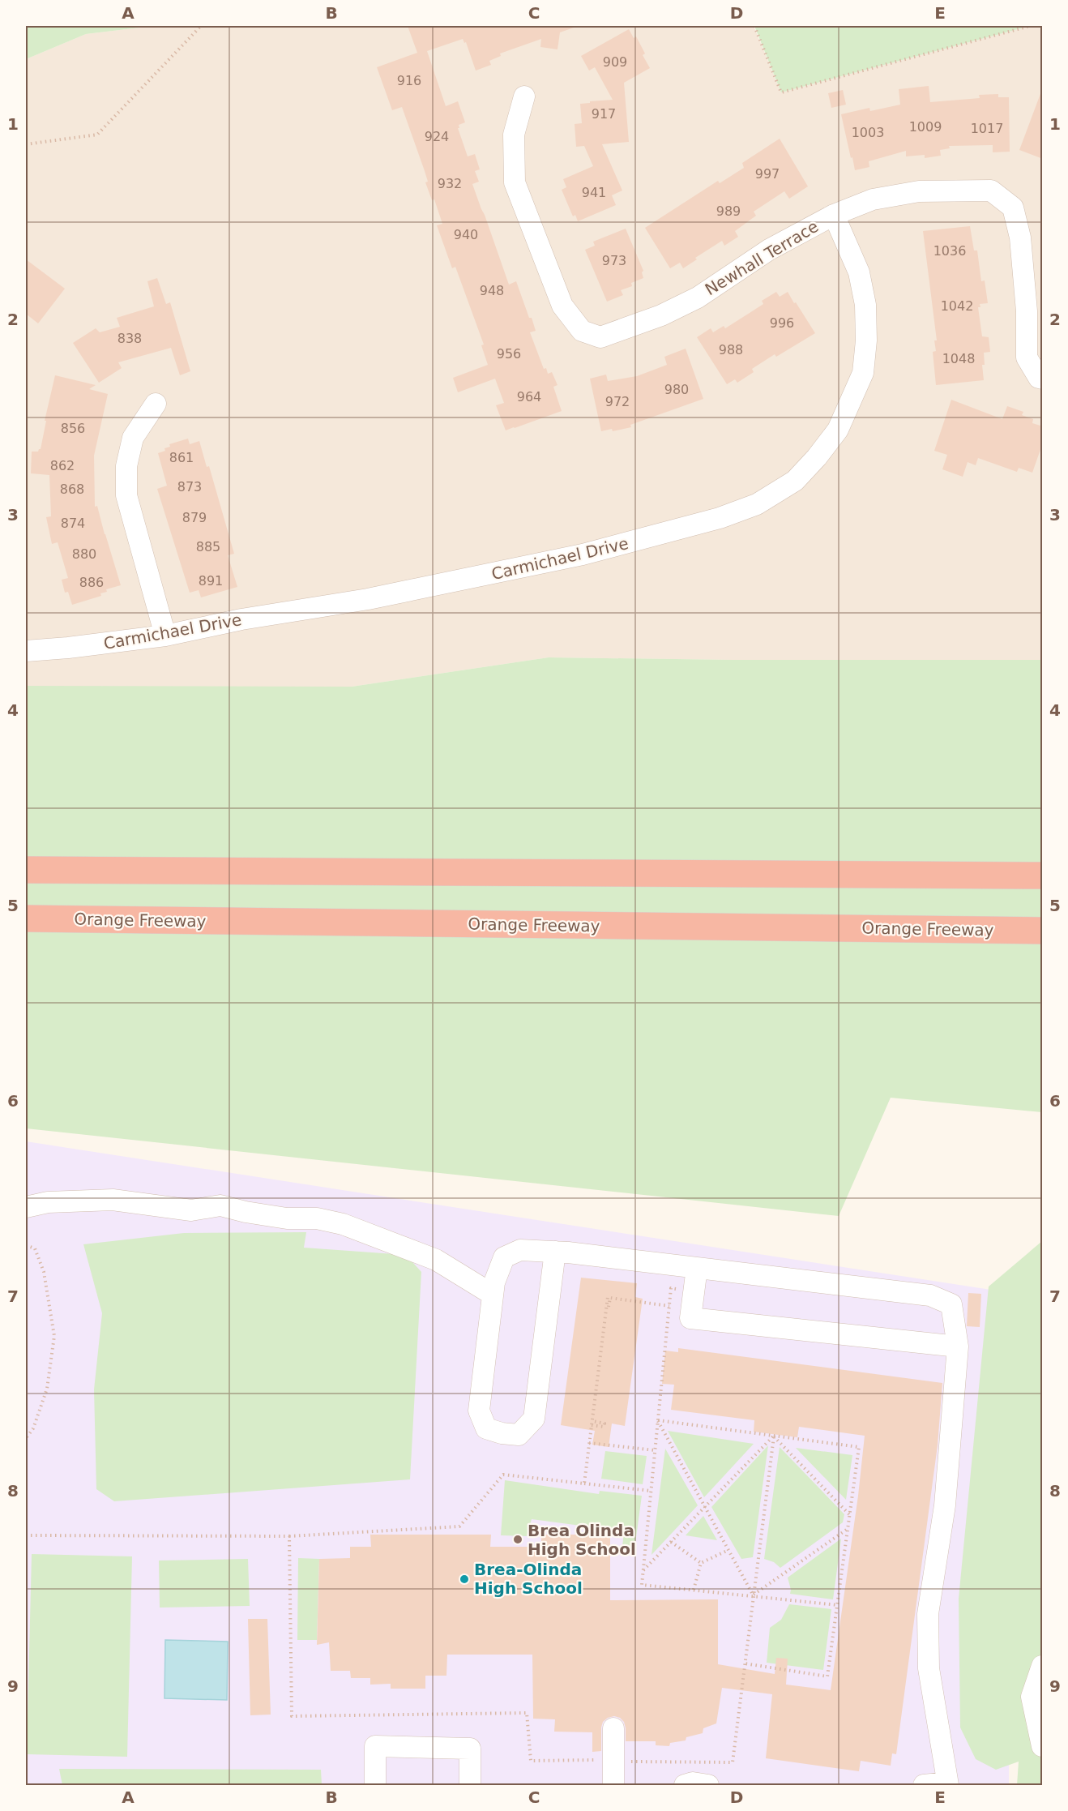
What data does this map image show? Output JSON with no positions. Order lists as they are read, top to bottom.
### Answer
{
  "streets": {
    "highway": ["Orange Freeway"],
    "street": ["Newhall Terrace", "Carmichael Drive"]
  },
  "crossings": [
    ["Newhall Terrace", "Carmichael Drive"]
  ],
  "places": ["Brea Olinda High School", "Brea-Olinda High School"],
  "house_numbers": [
    "909",
    "916",
    "917",
    "1009",
    "1017",
    "1003",
    "924",
    "997",
    "932",
    "941",
    "989",
    "940",
    "1036",
    "973",
    "948",
    "1042",
    "996",
    "838",
    "988",
    "956",
    "1048",
    "980",
    "964",
    "972",
    "856",
    "861",
    "862",
    "873",
    "868",
    "879",
    "874",
    "885",
    "880",
    "891",
    "886"
  ],
  "grid": {
    "columns": [
      "A",
      "B",
      "C",
      "D",
      "E"
    ],
    "rows": [
      "1",
      "2",
      "3",
      "4",
      "5",
      "6",
      "7",
      "8",
      "9"
    ]
  }
}
